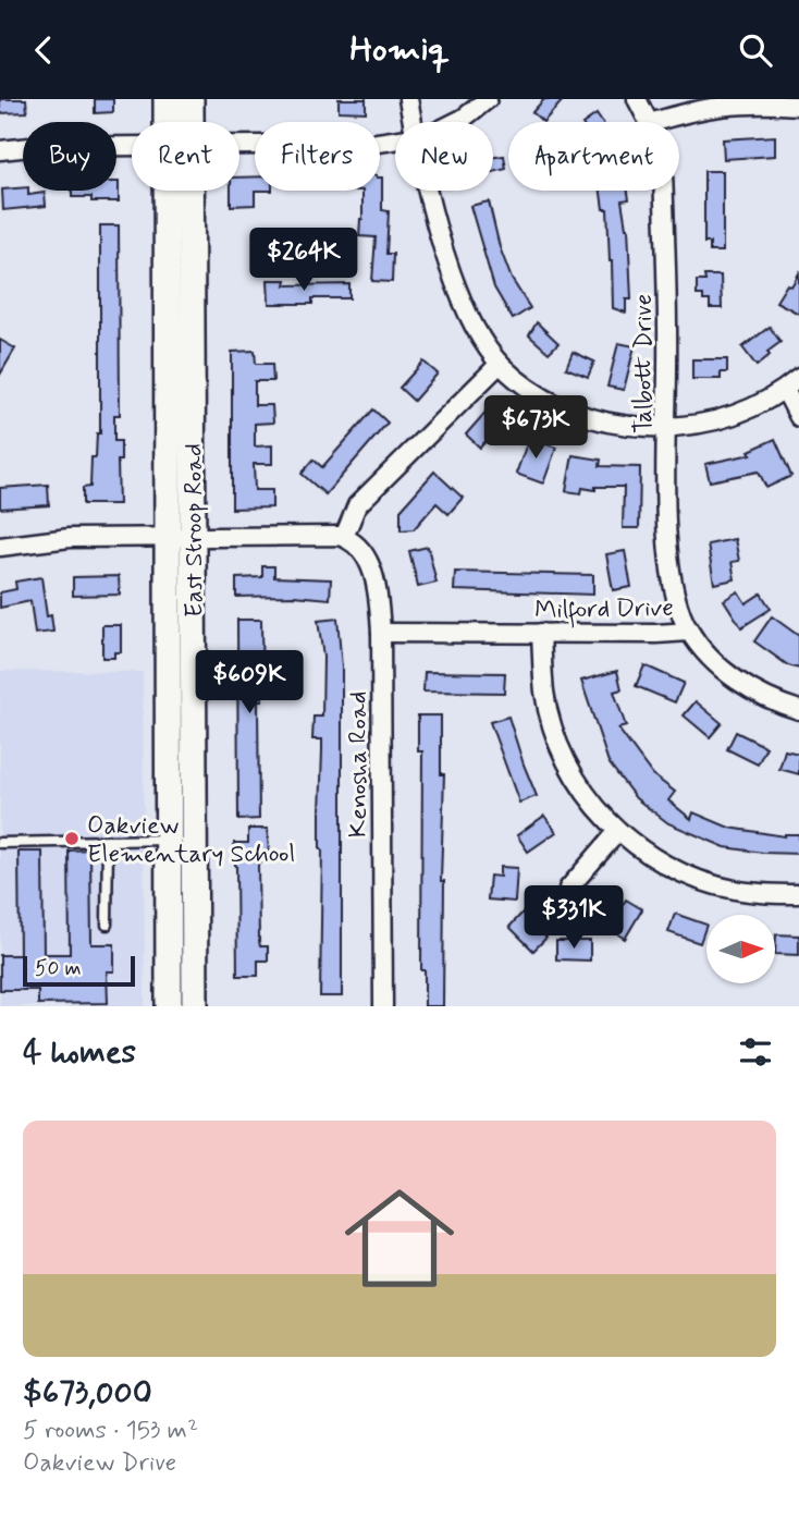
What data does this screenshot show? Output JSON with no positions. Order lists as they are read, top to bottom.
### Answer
{
  "streets": {
    "main road": ["East Stroop Road"],
    "street": ["Talbott Drive", "Milford Drive", "Kenosha Road"]
  },
  "crossings": [
    ["Talbott Drive", "Milford Drive"],
    ["Milford Drive", "Kenosha Road"]
  ],
  "places": ["Oakview Elementary School"],
  "scale_bar": "50 m",
  "north": "right",
  "page": {
    "header": "Homiq",
    "chip": [
      "Buy",
      "Rent",
      "Filters",
      "New",
      "Apartment"
    ],
    "price": [
      "$264K",
      "$673K",
      "$609K",
      "$331K"
    ],
    "scale": "50 m",
    "heading": "4 homes",
    "list": [
      {
        "name": "$673,000",
        "note": "5 rooms · 153 m² · Oakview Drive"
      }
    ]
  }
}
